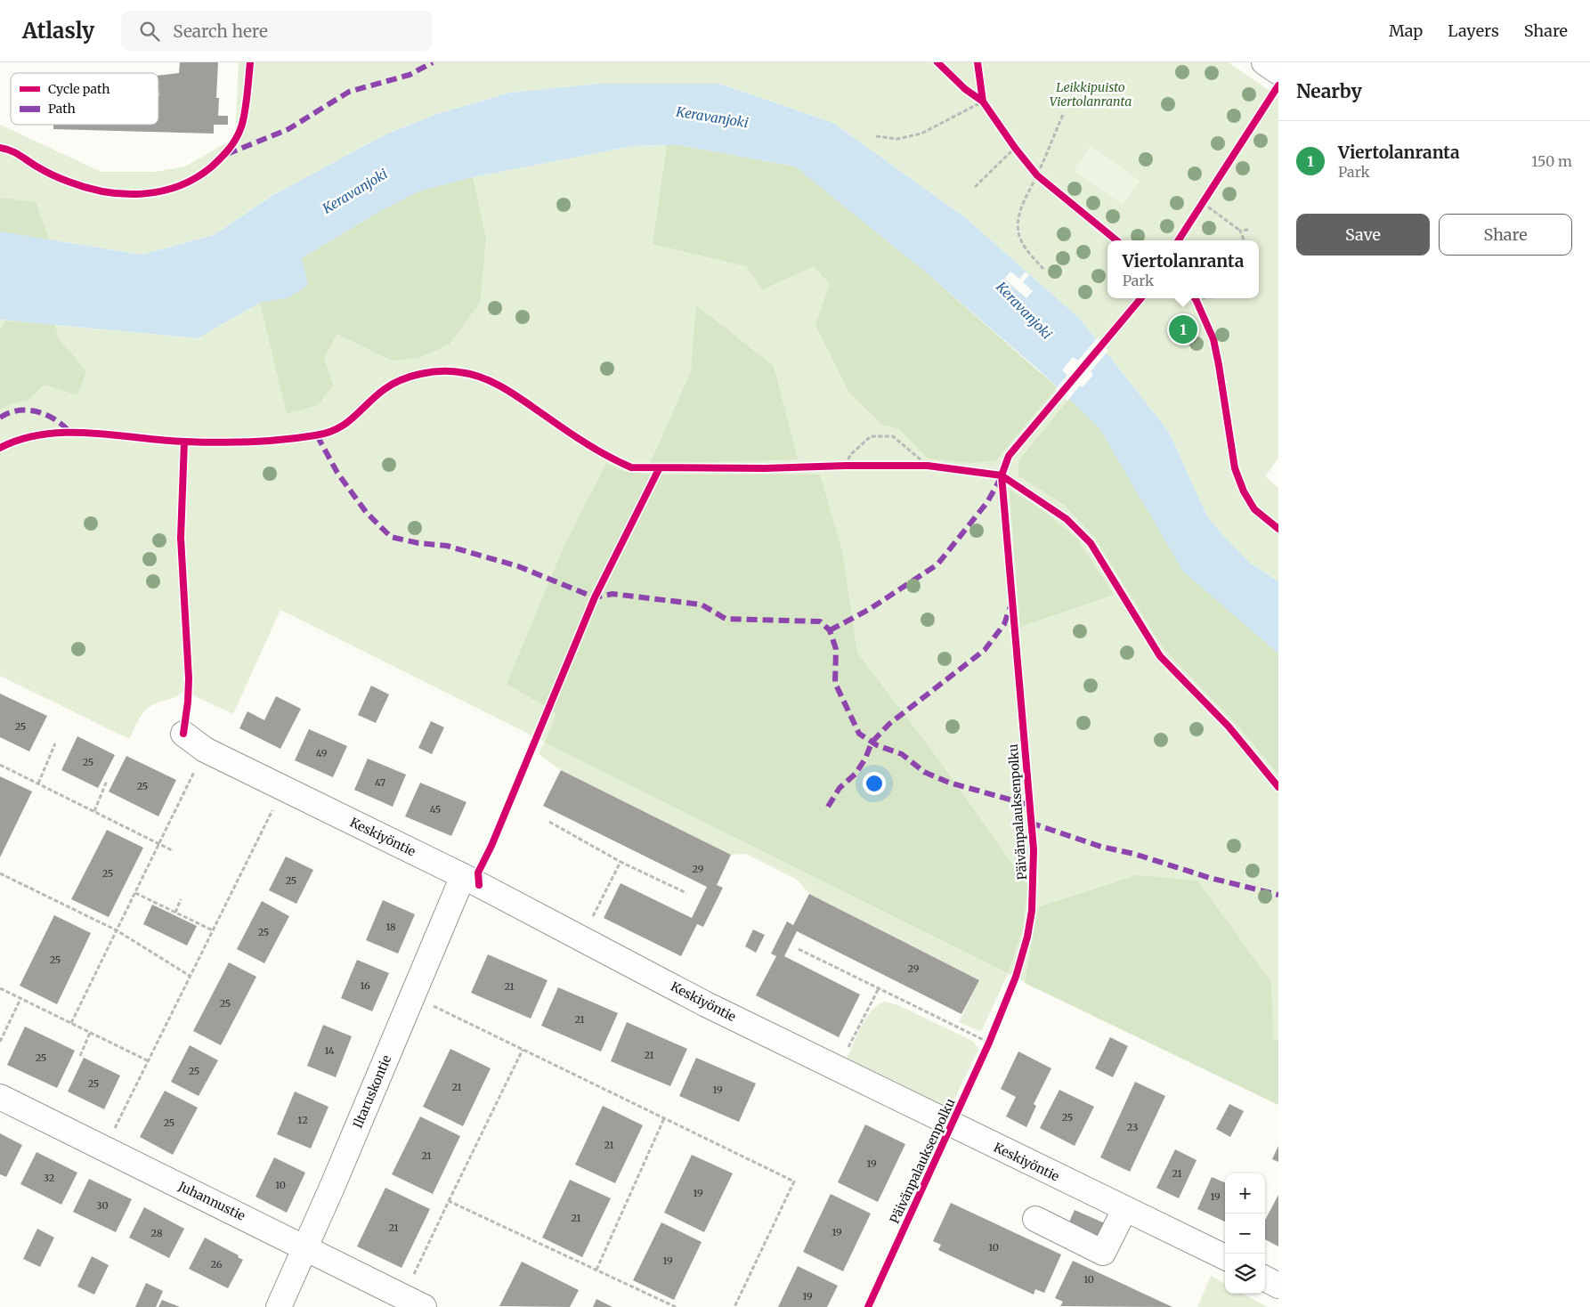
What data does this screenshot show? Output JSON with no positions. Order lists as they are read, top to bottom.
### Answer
{
  "streets": {
    "street": ["Keskiyöntie", "Iltaruskontie", "Juhannustie"],
    "cycle path": ["Päivänpalauksenpolku"]
  },
  "crossings": [
    ["Keskiyöntie", "Iltaruskontie"],
    ["Iltaruskontie", "Juhannustie"]
  ],
  "water": ["Keravanjoki"],
  "parks": ["Leikkipuisto Viertolanranta"],
  "house_numbers": [
    "25",
    "49",
    "25",
    "47",
    "25",
    "45",
    "29",
    "25",
    "25",
    "18",
    "25",
    "25",
    "29",
    "16",
    "21",
    "25",
    "21",
    "14",
    "21",
    "25",
    "25",
    "25",
    "21",
    "19",
    "25",
    "12",
    "25",
    "23",
    "21",
    "21",
    "19",
    "21",
    "32",
    "10",
    "19",
    "19",
    "30",
    "21",
    "21",
    "19",
    "28",
    "10",
    "19",
    "26",
    "10",
    "19"
  ],
  "legend": ["Cycle path", "Path"],
  "page": {
    "header": "Atlasly",
    "search": "Search here",
    "nav": ["Map", "Layers", "Share"],
    "heading": "Nearby",
    "list": [
      {
        "mark": "1",
        "name": "Viertolanranta",
        "note": "Park",
        "value": "150 m"
      }
    ],
    "buttons": ["Save", "Share"],
    "popup": ["Viertolanranta", "Park"],
    "pins": "1",
    "map_buttons": ["+", "−"]
  }
}
